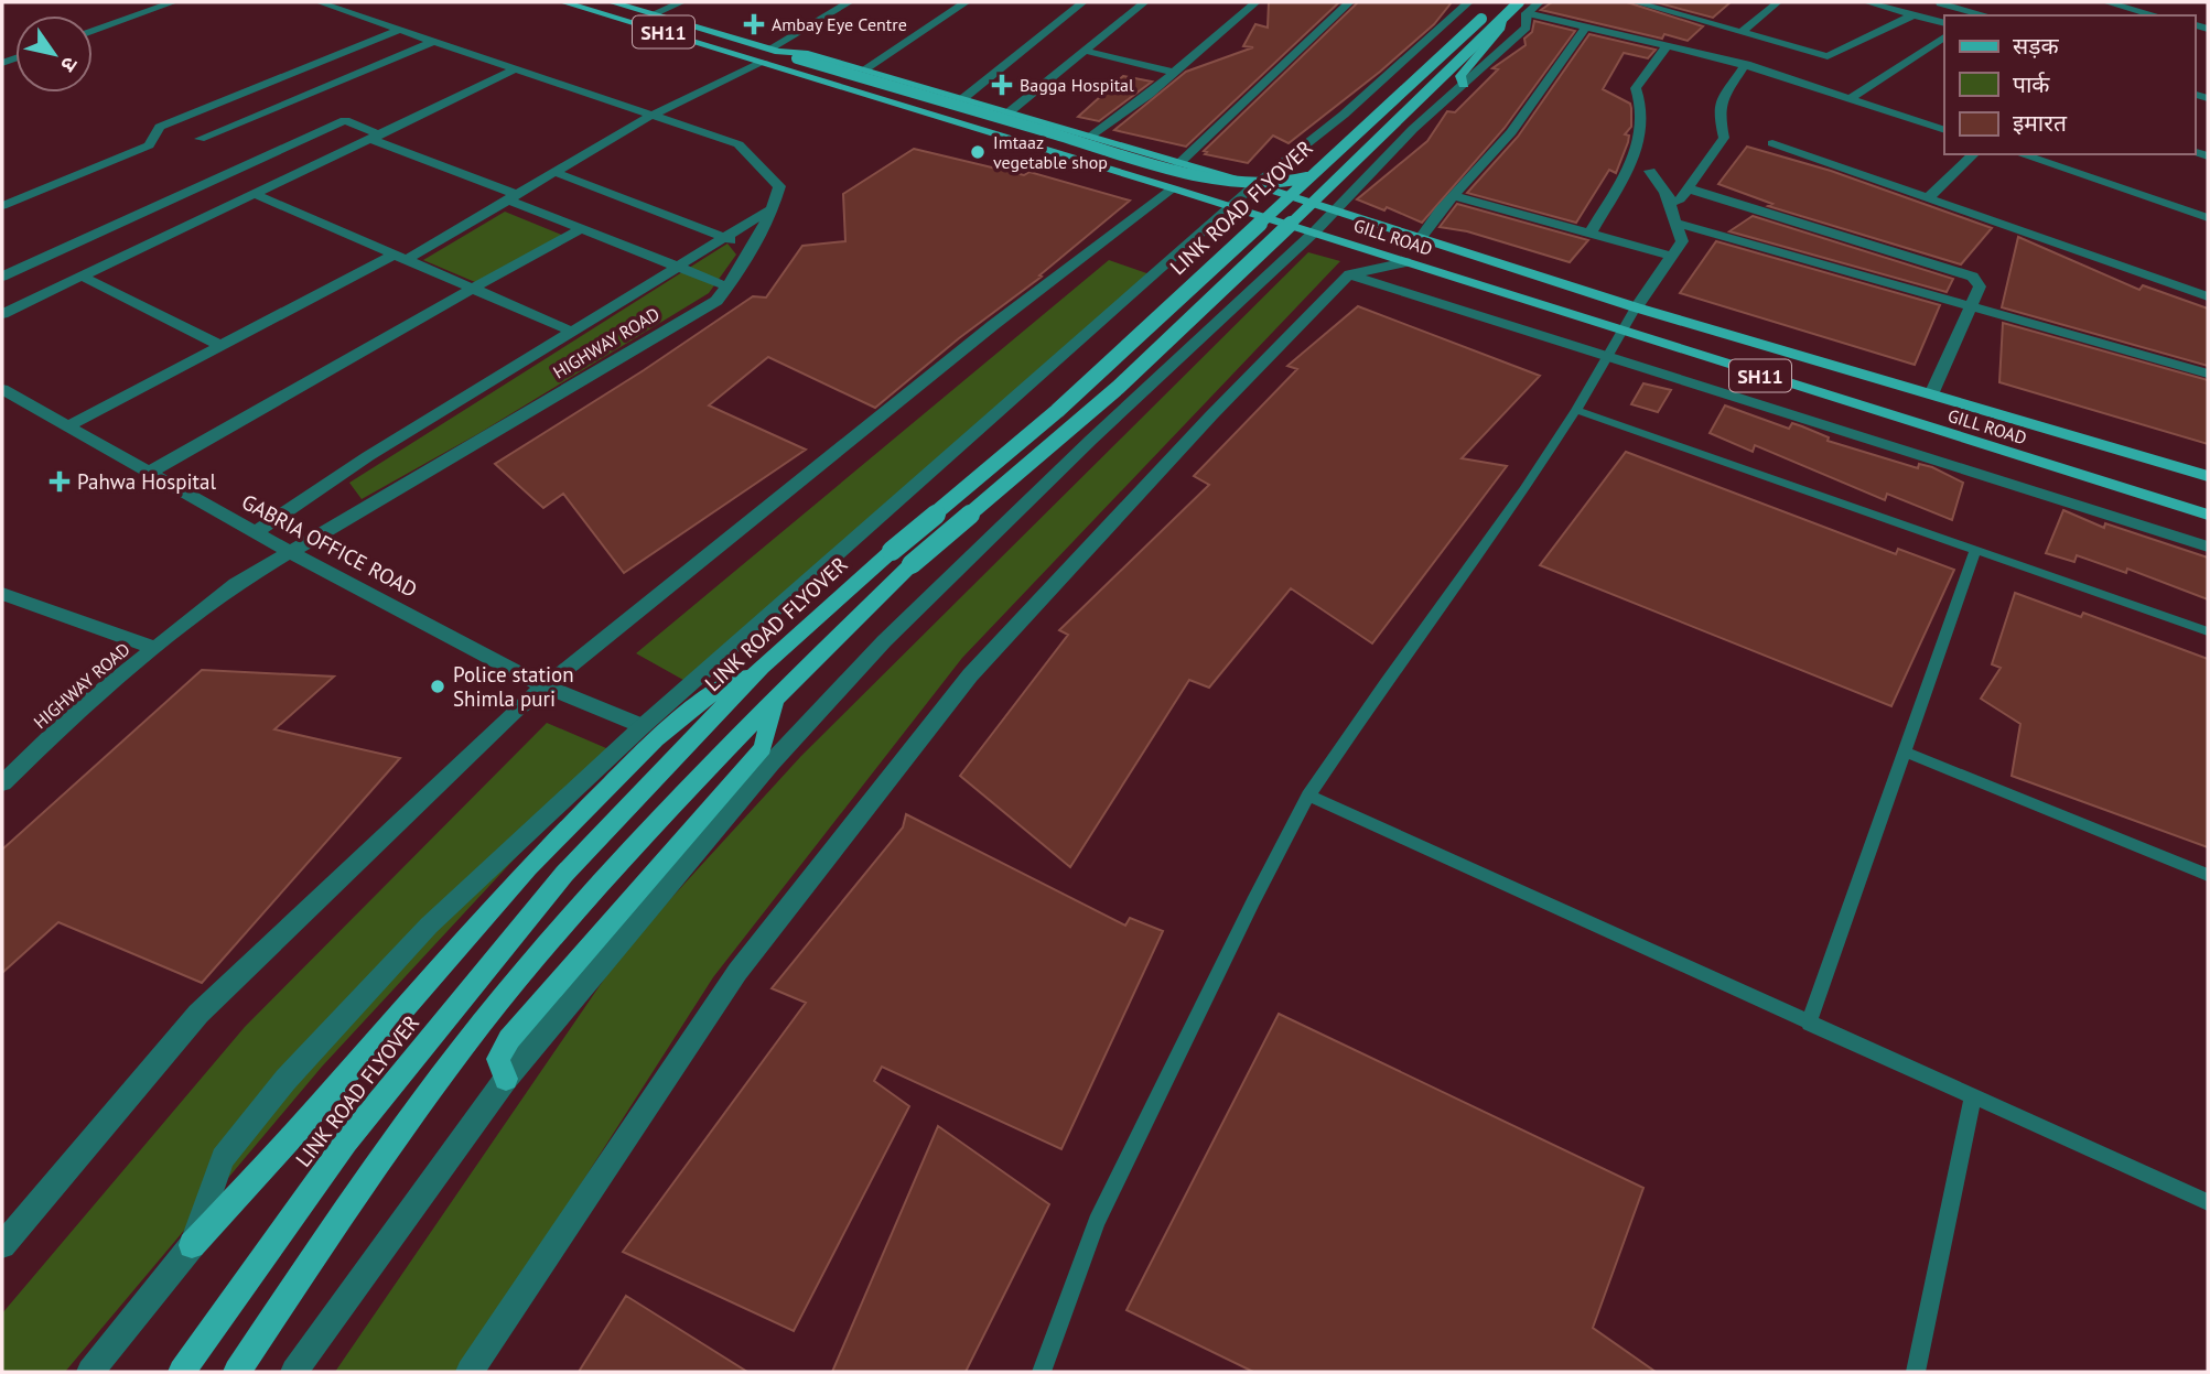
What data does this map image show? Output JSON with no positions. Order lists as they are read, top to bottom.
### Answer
{
  "streets": {
    "main road": ["SH11", "LINK ROAD FLYOVER", "GILL ROAD"],
    "street": ["HIGHWAY ROAD", "GABRIA OFFICE ROAD"]
  },
  "crossings": [
    ["HIGHWAY ROAD", "GABRIA OFFICE ROAD"]
  ],
  "places": {
    "health": ["Ambay Eye Centre", "Bagga Hospital", "Pahwa Hospital"],
    "other": ["Imtaaz vegetable shop", "Police station Shimla puri"]
  },
  "legend": ["सड़क", "पार्क", "इमारत"],
  "north": "bottom right"
}
